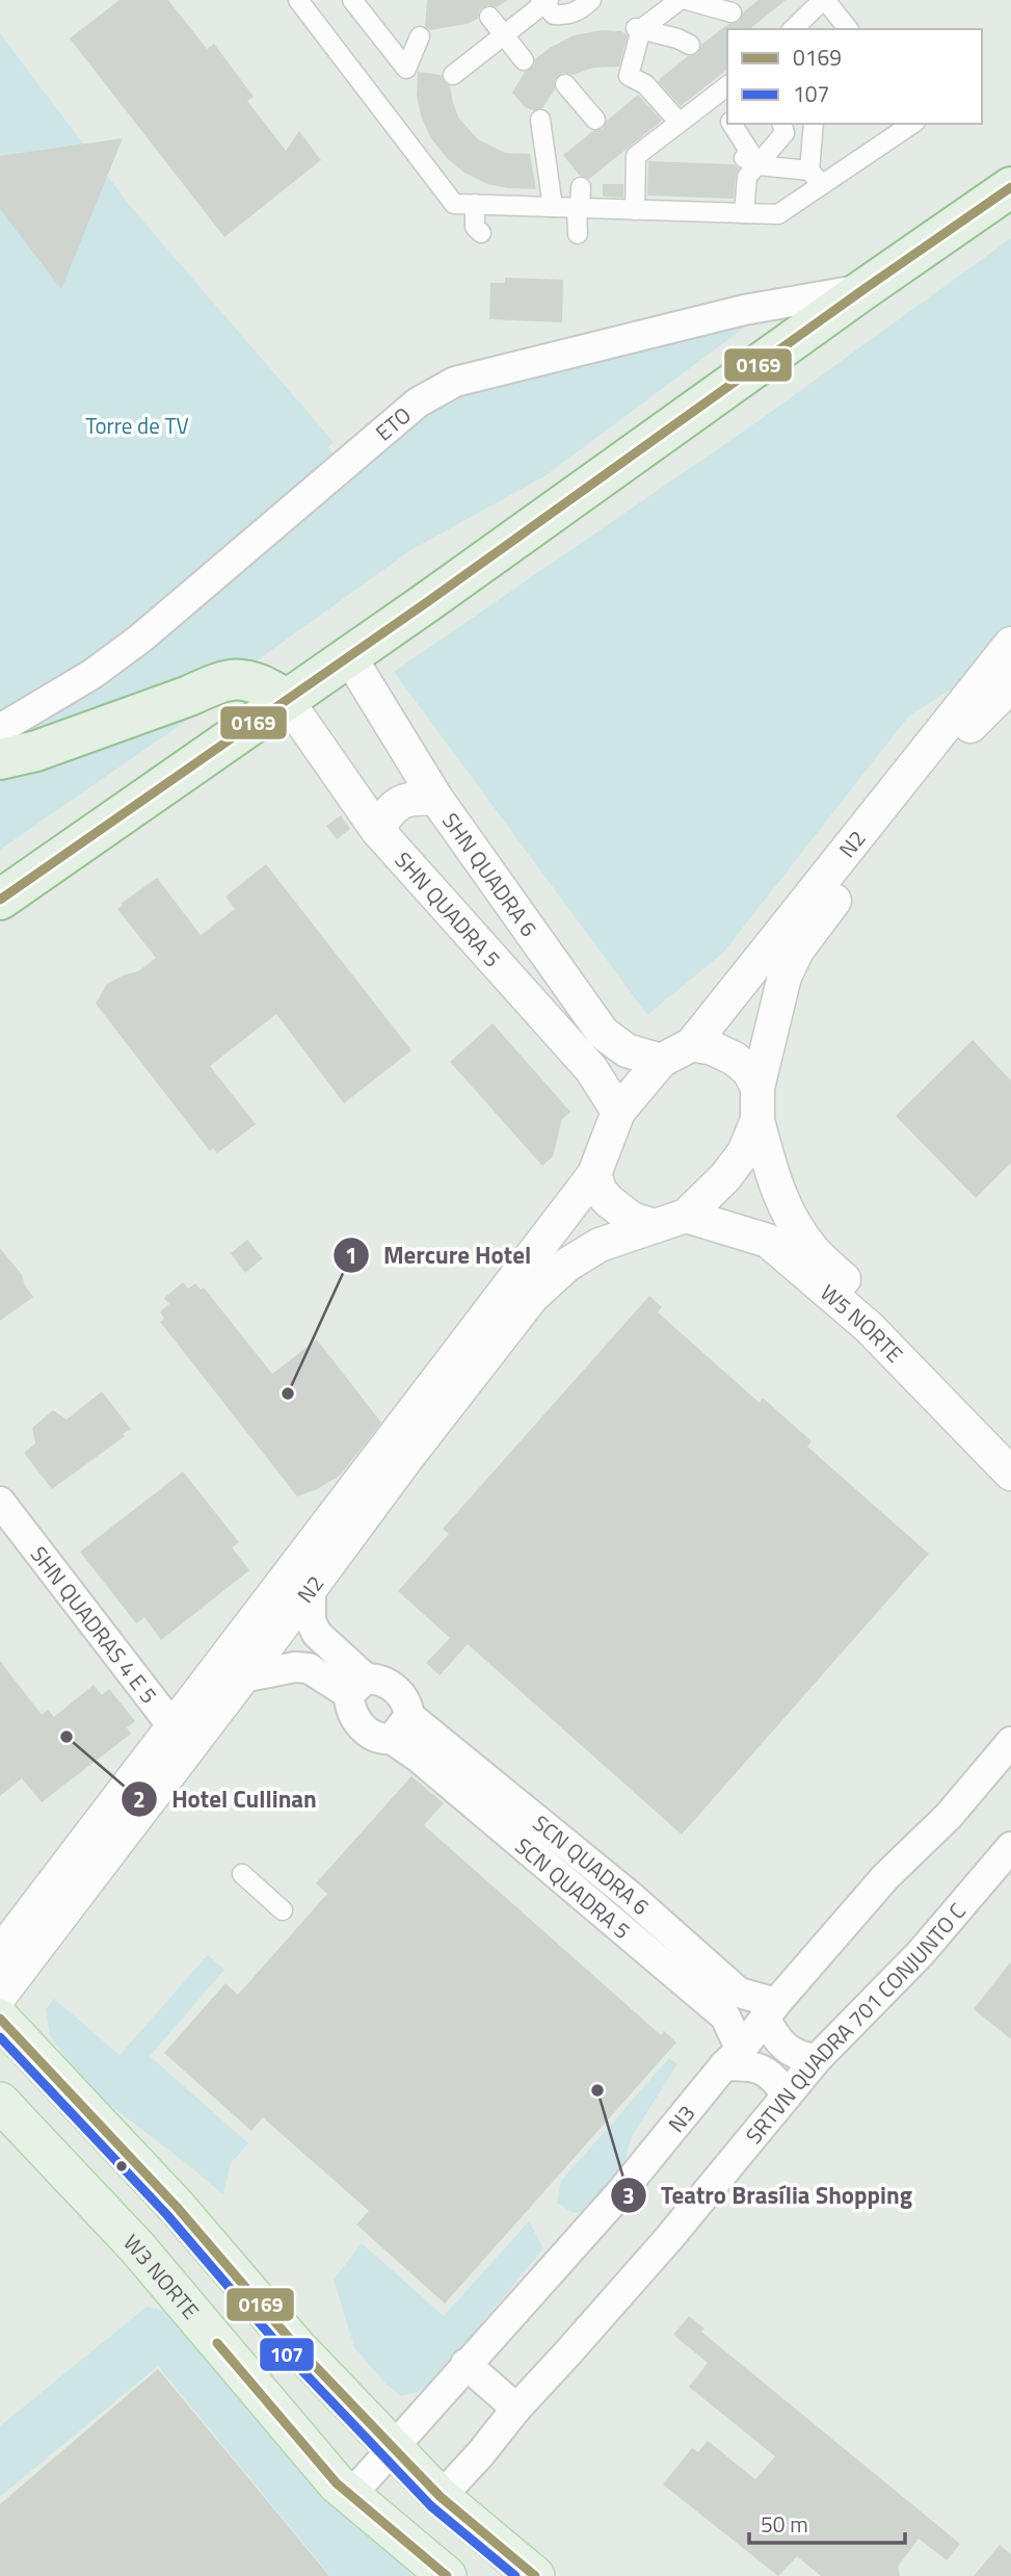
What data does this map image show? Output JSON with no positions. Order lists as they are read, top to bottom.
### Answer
{
  "streets": {
    "main road": [
      "N2",
      "SHN QUADRA 6",
      "SHN QUADRA 5",
      "W5 NORTE",
      "W3 NORTE"
    ],
    "street": [
      "ETO",
      "SHN QUADRAS 4 E 5",
      "SCN QUADRA 6",
      "SCN QUADRA 5",
      "SRTVN QUADRA 701 CONJUNTO C",
      "N3"
    ]
  },
  "crossings": [
    ["N2", "SHN QUADRA 6"],
    ["N2", "SHN QUADRA 5"],
    ["N2", "W5 NORTE"],
    ["N2", "SHN QUADRAS 4 E 5"],
    ["SHN QUADRA 6", "SHN QUADRA 5"],
    ["SHN QUADRA 6", "W5 NORTE"],
    ["SHN QUADRA 5", "W5 NORTE"],
    ["SCN QUADRA 6", "SCN QUADRA 5"],
    ["SCN QUADRA 6", "N3"],
    ["SCN QUADRA 5", "N3"],
    ["N3", "W3 NORTE"]
  ],
  "parks": ["Torre de TV"],
  "places": ["Mercure Hotel", "Hotel Cullinan", "Teatro Brasília Shopping"],
  "lines": ["transit line 0169", "transit line 107"],
  "legend": ["0169", "107"],
  "scale_bar": "50 m"
}
